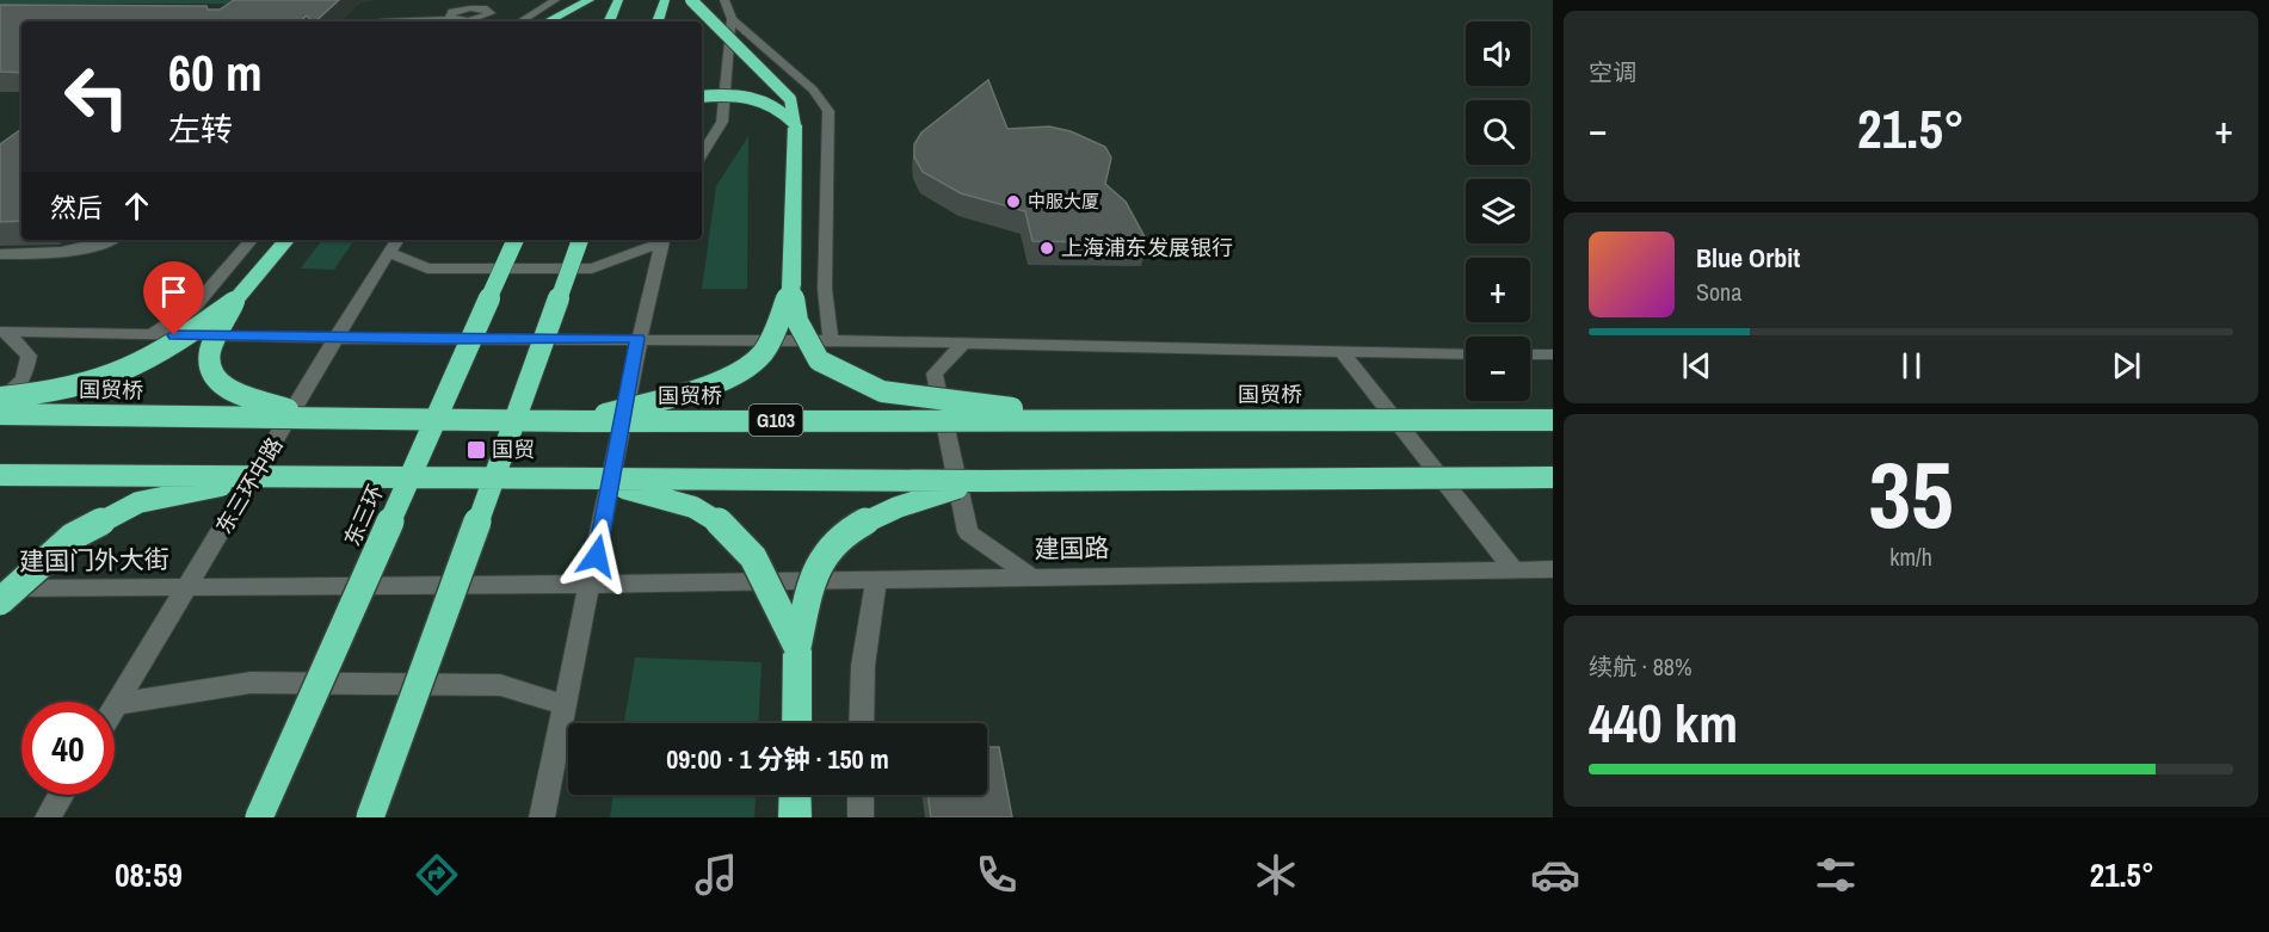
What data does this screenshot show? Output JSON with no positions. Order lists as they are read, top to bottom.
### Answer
{
  "streets": {
    "highway": ["国贸桥", "G103", "东三环"],
    "street": ["东三环中路", "建国路", "建国门外大街"]
  },
  "crossings": [
    ["东三环中路", "建国门外大街"],
    ["建国路", "建国门外大街"]
  ],
  "places": {
    "other": ["中服大厦", "上海浦东发展银行"],
    "transit": ["国贸"]
  },
  "page": {
    "tile": [
      "空调",
      ["35", "km/h"],
      ["续航 · 88%", "440 km"]
    ],
    "map_buttons": ["+", "−"],
    "turn": ["60 m", "左转"],
    "heat": ["−", "21.5°", "+"],
    "then": "然后",
    "song": ["Blue Orbit", "Sona"],
    "limit": "40",
    "trip": "09:00 · 1 分钟 · 150 m",
    "tabs": ["08:59", "21.5°"]
  }
}
